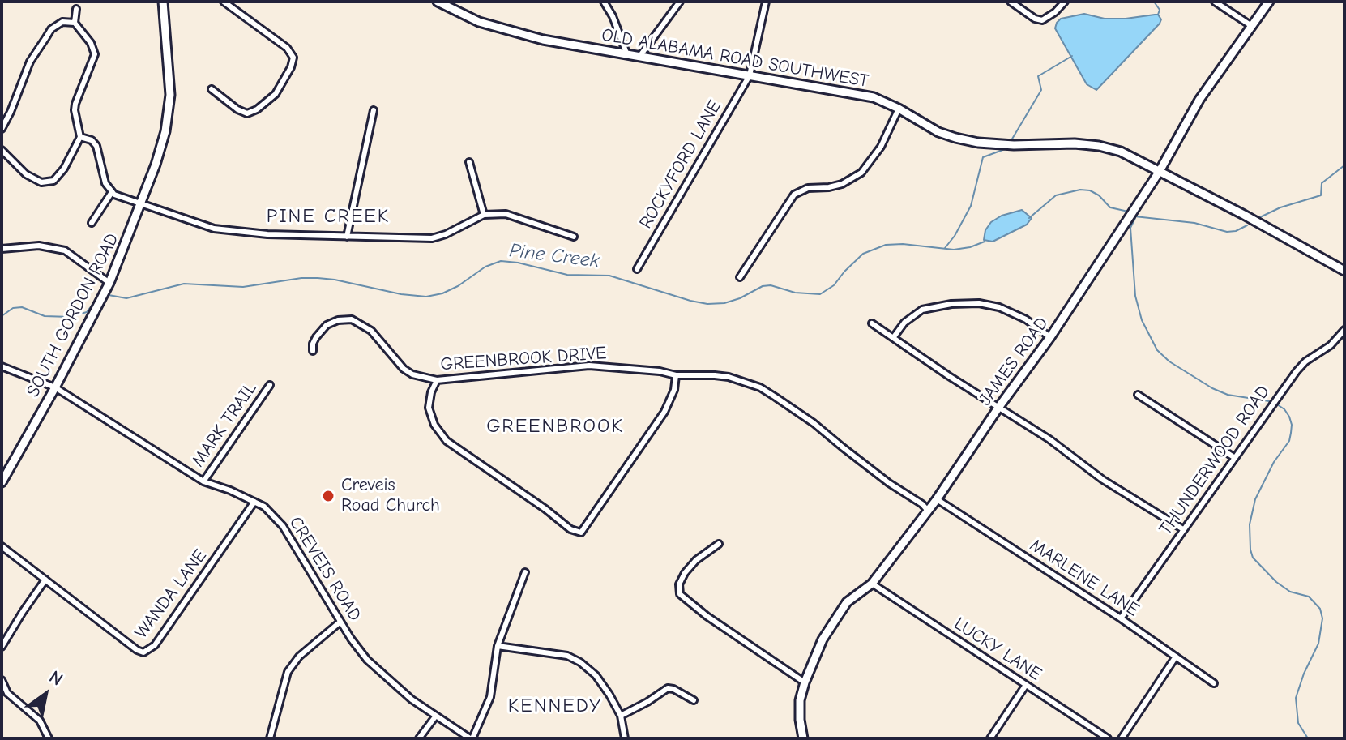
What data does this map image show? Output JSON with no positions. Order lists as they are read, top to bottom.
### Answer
{
  "streets": {
    "street": [
      "OLD ALABAMA ROAD SOUTHWEST",
      "ROCKYFORD LANE",
      "SOUTH GORDON ROAD",
      "GREENBROOK DRIVE",
      "JAMES ROAD",
      "MARK TRAIL",
      "THUNDERWOOD ROAD",
      "CREVEIS ROAD",
      "MARLENE LANE",
      "WANDA LANE",
      "LUCKY LANE"
    ]
  },
  "crossings": [
    ["OLD ALABAMA ROAD SOUTHWEST", "ROCKYFORD LANE"],
    ["OLD ALABAMA ROAD SOUTHWEST", "JAMES ROAD"],
    ["SOUTH GORDON ROAD", "CREVEIS ROAD"],
    ["GREENBROOK DRIVE", "JAMES ROAD"],
    ["JAMES ROAD", "MARLENE LANE"],
    ["JAMES ROAD", "LUCKY LANE"],
    ["MARK TRAIL", "CREVEIS ROAD"],
    ["THUNDERWOOD ROAD", "MARLENE LANE"],
    ["CREVEIS ROAD", "WANDA LANE"]
  ],
  "districts": ["PINE CREEK", "GREENBROOK", "KENNEDY"],
  "water": ["Pine Creek"],
  "places": ["Creveis Road Church"],
  "north": "top right"
}
